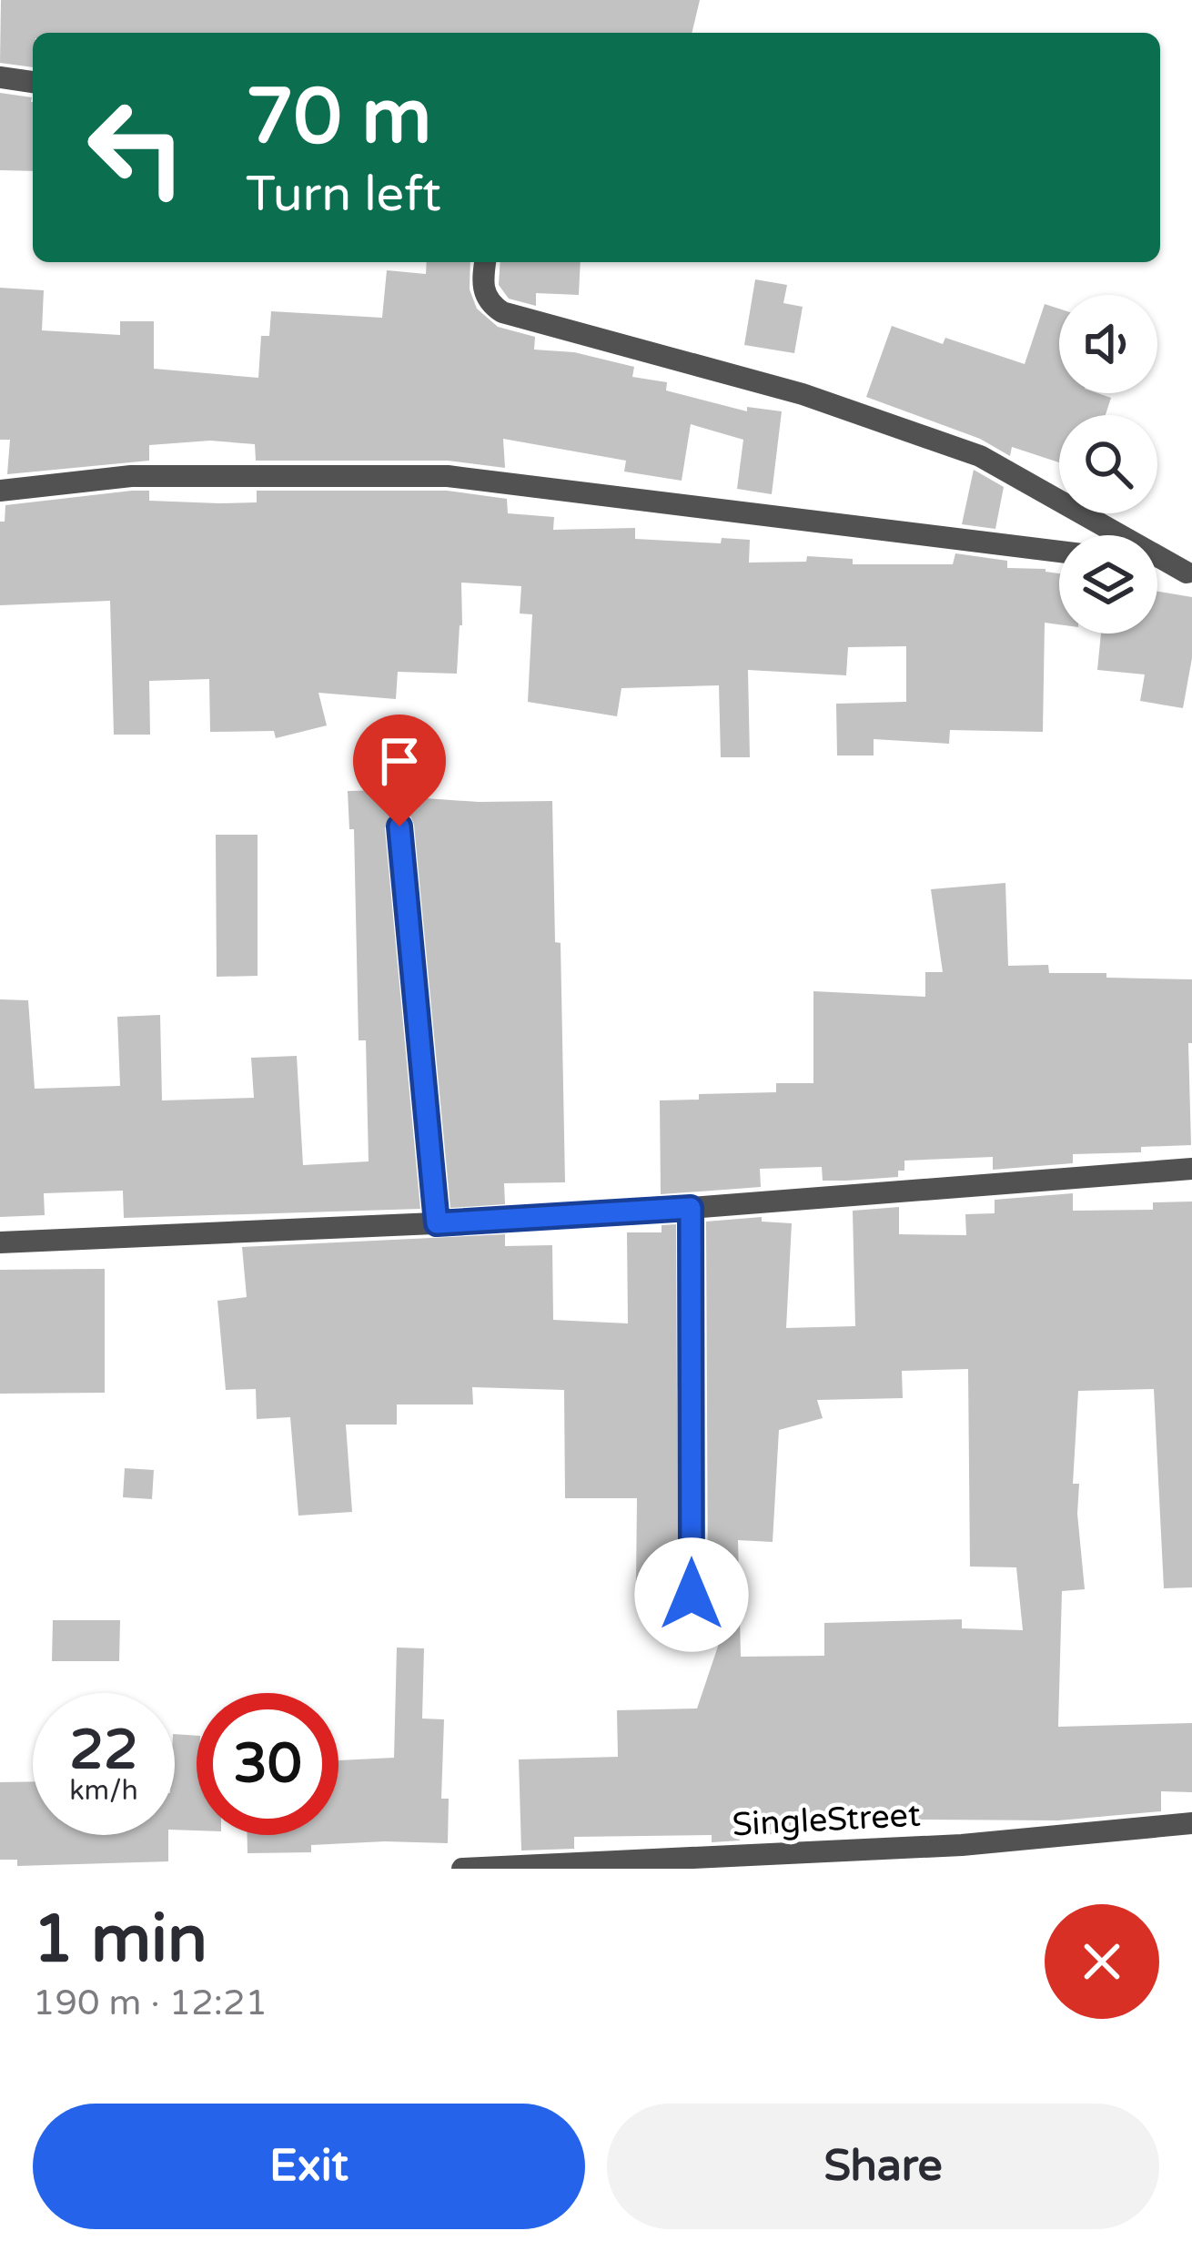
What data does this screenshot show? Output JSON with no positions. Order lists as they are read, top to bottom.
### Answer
{
  "streets": {
    "street": ["SingleStreet"]
  },
  "page": {
    "turn": ["70 m", "Turn left"],
    "speed": "22 km/h",
    "limit": "30",
    "heading": ["1 min", "190 m · 12:21"],
    "buttons": ["Exit", "Share"]
  }
}
